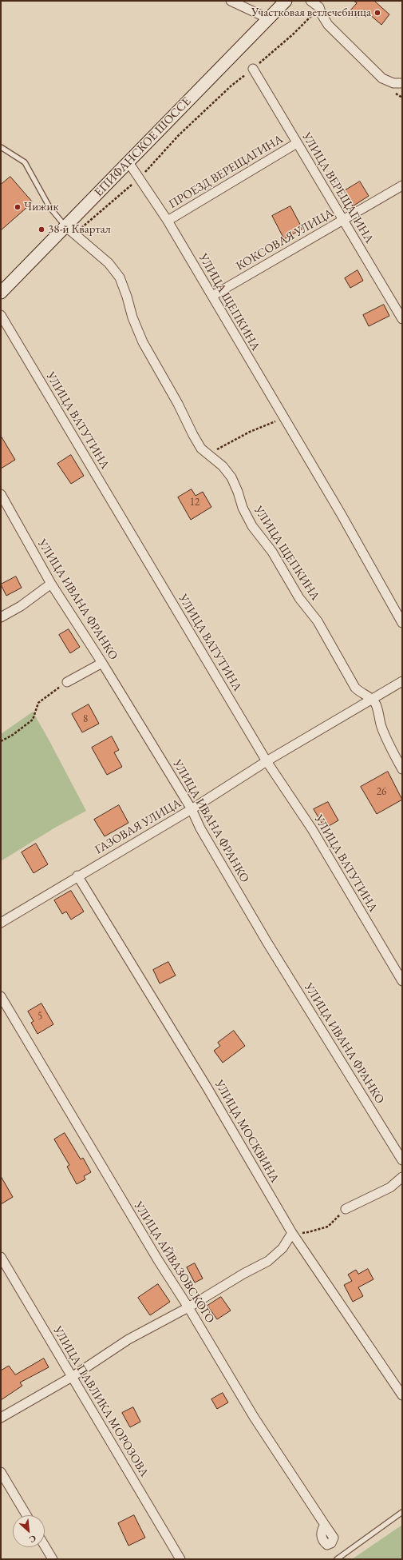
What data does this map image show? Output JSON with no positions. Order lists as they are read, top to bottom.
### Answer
{
  "streets": {
    "main road": ["ЕПИФАНСКОЕ ШОССЕ"],
    "street": [
      "ПРОЕЗД ВЕРЕЩАГИНА",
      "УЛИЦА ВЕРЕЩАГИНА",
      "КОКСОВАЯ УЛИЦА",
      "УЛИЦА ЩЕПКИНА",
      "УЛИЦА ВАТУТИНА",
      "УЛИЦА ИВАНА ФРАНКО",
      "ГАЗОВАЯ УЛИЦА",
      "УЛИЦА МОСКВИНА",
      "УЛИЦА АЙВАЗОВСКОГО",
      "УЛИЦА ПАВЛИКА МОРОЗОВА"
    ]
  },
  "crossings": [
    ["ЕПИФАНСКОЕ ШОССЕ", "УЛИЦА ЩЕПКИНА"],
    ["ПРОЕЗД ВЕРЕЩАГИНА", "УЛИЦА ВЕРЕЩАГИНА"],
    ["ПРОЕЗД ВЕРЕЩАГИНА", "УЛИЦА ЩЕПКИНА"],
    ["УЛИЦА ВЕРЕЩАГИНА", "КОКСОВАЯ УЛИЦА"],
    ["КОКСОВАЯ УЛИЦА", "УЛИЦА ЩЕПКИНА"],
    ["УЛИЦА ЩЕПКИНА", "ГАЗОВАЯ УЛИЦА"],
    ["УЛИЦА ВАТУТИНА", "ГАЗОВАЯ УЛИЦА"],
    ["УЛИЦА ИВАНА ФРАНКО", "ГАЗОВАЯ УЛИЦА"],
    ["ГАЗОВАЯ УЛИЦА", "УЛИЦА МОСКВИНА"]
  ],
  "places": ["Участковая ветлечебница", "Чижик", "38-й Квартал"],
  "house_numbers": [
    "12",
    "8",
    "26",
    "5"
  ],
  "north": "bottom right"
}
